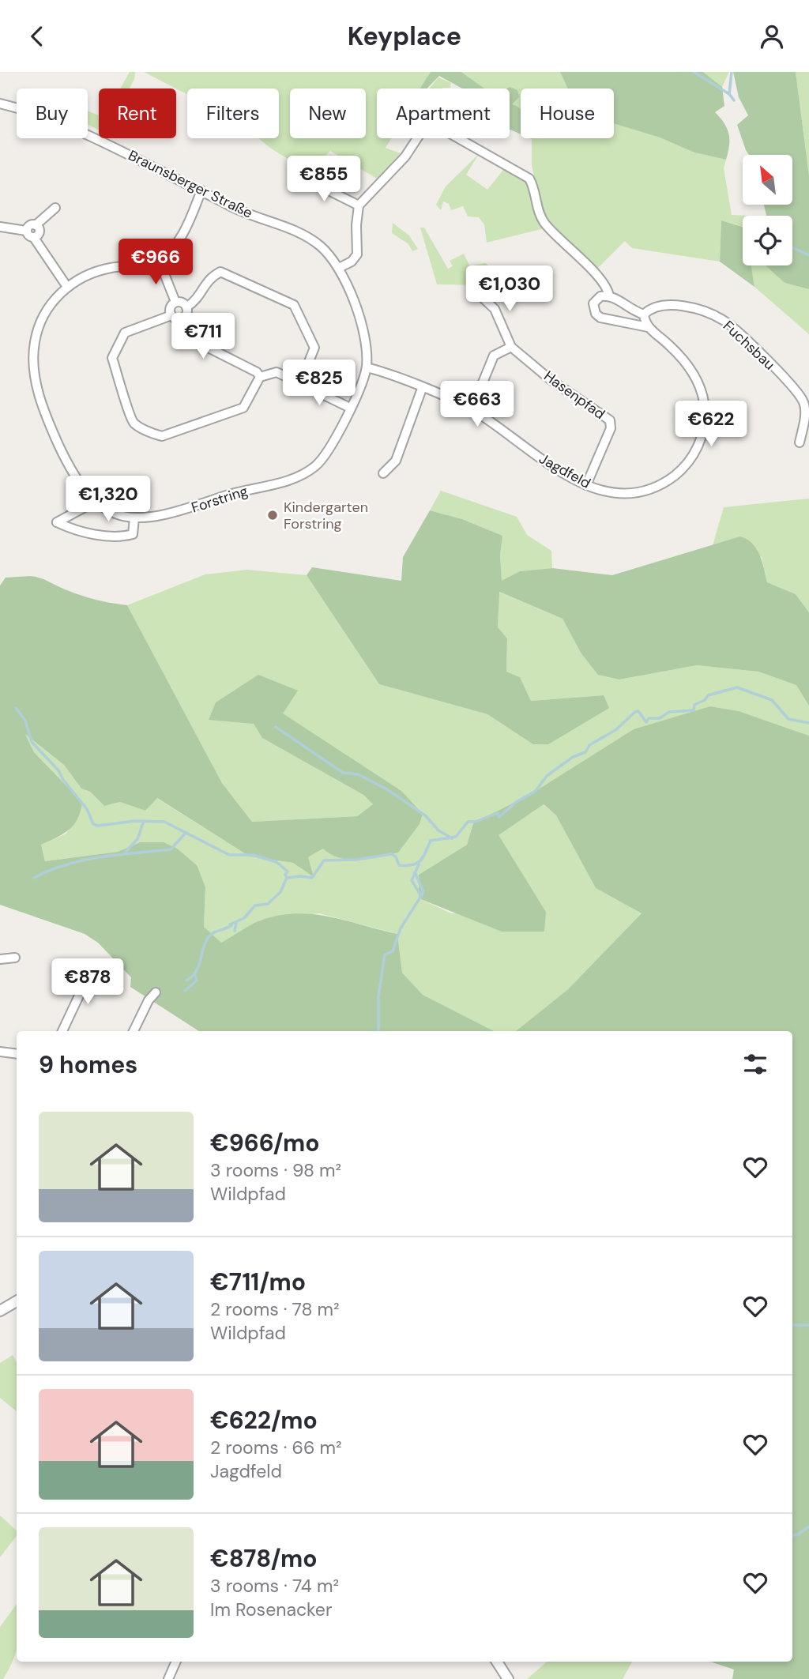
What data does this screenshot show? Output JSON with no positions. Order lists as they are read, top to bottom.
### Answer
{
  "streets": {
    "street": [
      "Braunsberger Straße",
      "Fuchsbau",
      "Hasenpfad",
      "Jagdfeld",
      "Forstring"
    ]
  },
  "crossings": [
    ["Hasenpfad", "Jagdfeld"],
    ["Jagdfeld", "Forstring"]
  ],
  "places": ["Kindergarten Forstring"],
  "north": "top left",
  "page": {
    "header": "Keyplace",
    "chip": [
      "Buy",
      "Rent",
      "Filters",
      "New",
      "Apartment",
      "House"
    ],
    "price": [
      "€855",
      "€966",
      "€1,030",
      "€711",
      "€825",
      "€663",
      "€622",
      "€1,320",
      "€878"
    ],
    "heading": "9 homes",
    "list": [
      {
        "name": "€966/mo",
        "note": "3 rooms · 98 m² · Wildpfad"
      },
      {
        "name": "€711/mo",
        "note": "2 rooms · 78 m² · Wildpfad"
      },
      {
        "name": "€622/mo",
        "note": "2 rooms · 66 m² · Jagdfeld"
      },
      {
        "name": "€878/mo",
        "note": "3 rooms · 74 m² · Im Rosenacker"
      }
    ]
  }
}
